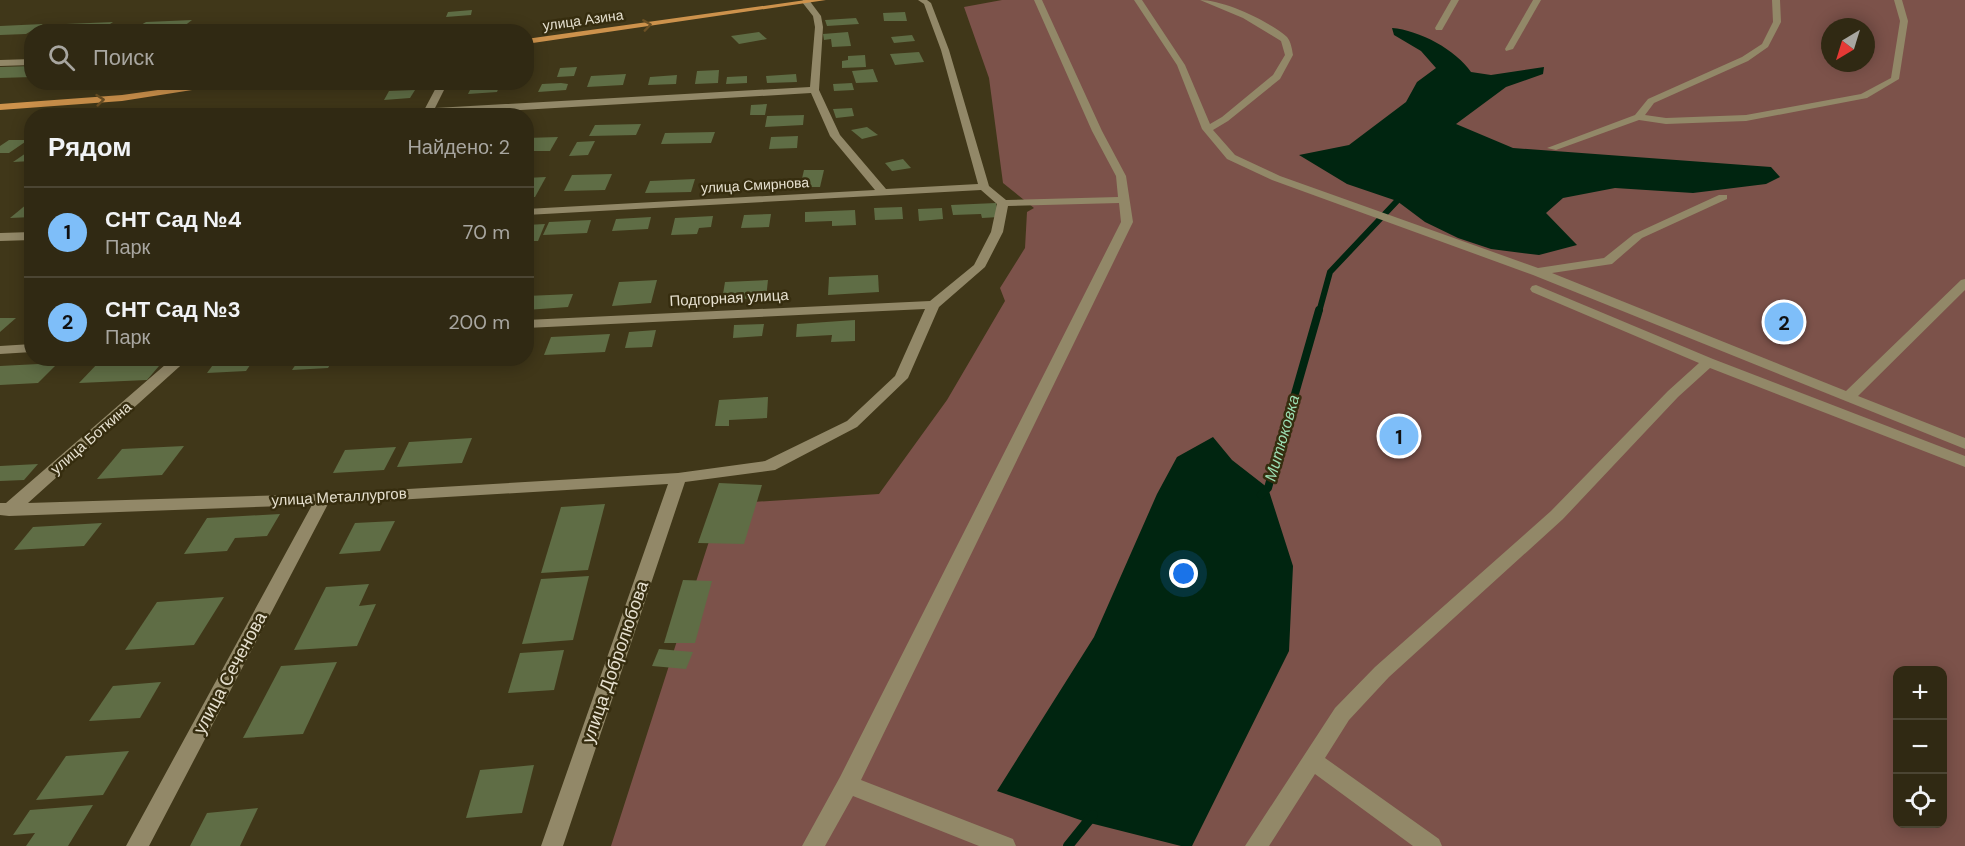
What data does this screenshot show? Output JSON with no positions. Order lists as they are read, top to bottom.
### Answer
{
  "streets": {
    "main road": ["улица Азина"],
    "street": [
      "улица Смирнова",
      "Подгорная улица",
      "улица Боткина",
      "улица Металлургов",
      "улица Добролюбова",
      "улица Сеченова"
    ]
  },
  "crossings": [
    ["Подгорная улица", "улица Металлургов"],
    ["улица Боткина", "улица Металлургов"],
    ["улица Металлургов", "улица Добролюбова"],
    ["улица Металлургов", "улица Сеченова"]
  ],
  "one_way": ["улица Азина"],
  "water": ["Митюковка"],
  "north": "bottom left",
  "page": {
    "search": "Поиск",
    "heading": ["Рядом", "Найдено: 2"],
    "list": [
      {
        "mark": "1",
        "name": "СНТ Сад №4",
        "note": "Парк",
        "value": "70 m"
      },
      {
        "mark": "2",
        "name": "СНТ Сад №3",
        "note": "Парк",
        "value": "200 m"
      }
    ],
    "pins": ["2", "1"],
    "map_buttons": ["+", "−"]
  }
}
